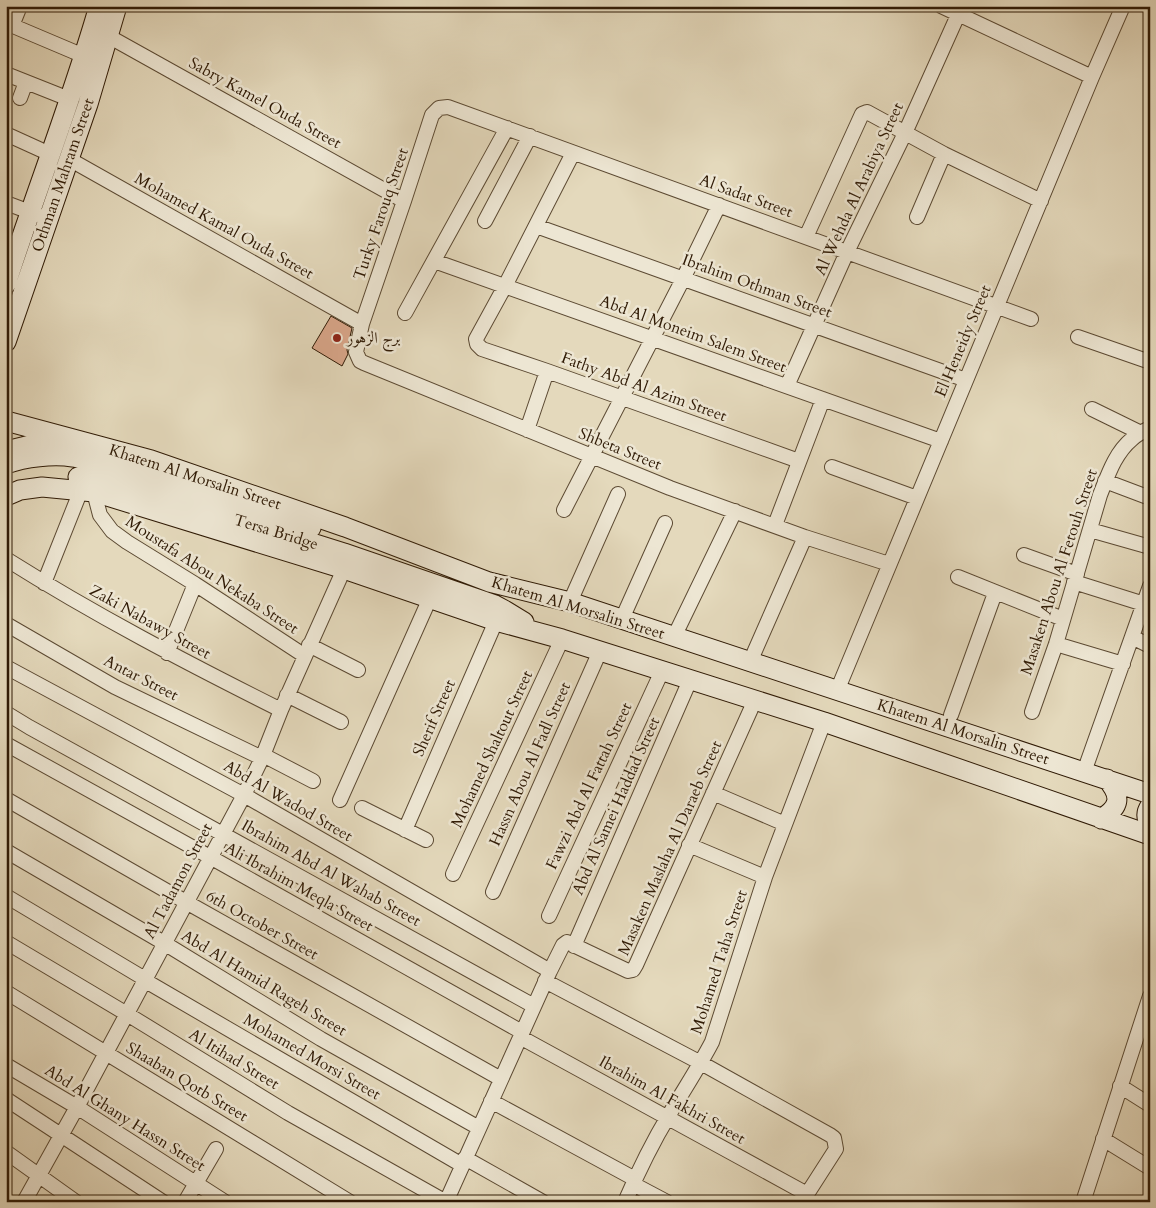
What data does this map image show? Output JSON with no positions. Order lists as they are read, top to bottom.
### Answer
{
  "streets": {
    "main road": ["Othman Mahram Street", "Khatem Al Morsalin Street", "Tersa Bridge"],
    "street": [
      "Sabry Kamel Ouda Street",
      "Al Wehda Al Arabiya Street",
      "Al Sadat Street",
      "Turky Farouq Street",
      "Mohamed Kamal Ouda Street",
      "Ibrahim Othman Street",
      "Abd Al Moneim Salem Street",
      "El Heneidy Street",
      "Fathy Abd Al Azim Street",
      "Shbeta Street",
      "Masaken Abou Al Fetouh Street",
      "Moustafa Abou Nekaba Street",
      "Zaki Nabawy Street",
      "Antar Street",
      "Sherif Street",
      "Mohamed Shaltout Street",
      "Hassn Abou Al Fadl Street",
      "Fawzi Abd Al Fattah Street",
      "Abd Al Wadod Street",
      "Abd Al Samei Haddad Street",
      "Masaken Maslaha Al Daraeb Street",
      "Ibrahim Abd Al Wahab Street",
      "Al Tadamon Street",
      "Ali Ibrahim Meqla Street",
      "6th October Street",
      "Mohamed Taha Street",
      "Abd Al Hamid Rageh Street",
      "Mohamed Morsi Street",
      "Al Itihad Street",
      "Shaaban Qotb Street",
      "Ibrahim Al Fakhri Street",
      "Abd Al Ghany Hassn Street"
    ]
  },
  "crossings": [
    ["Sabry Kamel Ouda Street", "Othman Mahram Street"],
    ["Sabry Kamel Ouda Street", "Turky Farouq Street"],
    ["Othman Mahram Street", "Mohamed Kamal Ouda Street"],
    ["Al Wehda Al Arabiya Street", "Al Sadat Street"],
    ["Al Wehda Al Arabiya Street", "Ibrahim Othman Street"],
    ["Al Wehda Al Arabiya Street", "Abd Al Moneim Salem Street"],
    ["Al Sadat Street", "Turky Farouq Street"],
    ["Al Sadat Street", "El Heneidy Street"],
    ["Turky Farouq Street", "Mohamed Kamal Ouda Street"],
    ["Turky Farouq Street", "Shbeta Street"],
    ["Ibrahim Othman Street", "El Heneidy Street"],
    ["Abd Al Moneim Salem Street", "El Heneidy Street"],
    ["Abd Al Moneim Salem Street", "Fathy Abd Al Azim Street"],
    ["El Heneidy Street", "Shbeta Street"],
    ["El Heneidy Street", "Khatem Al Morsalin Street"],
    ["Khatem Al Morsalin Street", "Tersa Bridge"],
    ["Tersa Bridge", "Moustafa Abou Nekaba Street"],
    ["Moustafa Abou Nekaba Street", "Al Tadamon Street"],
    ["Zaki Nabawy Street", "Al Tadamon Street"],
    ["Antar Street", "Al Tadamon Street"],
    ["Abd Al Wadod Street", "Abd Al Samei Haddad Street"],
    ["Abd Al Wadod Street", "Al Tadamon Street"],
    ["Abd Al Wadod Street", "Mohamed Taha Street"],
    ["Abd Al Wadod Street", "Ibrahim Al Fakhri Street"],
    ["Abd Al Samei Haddad Street", "Masaken Maslaha Al Daraeb Street"],
    ["Abd Al Samei Haddad Street", "Ibrahim Abd Al Wahab Street"],
    ["Abd Al Samei Haddad Street", "Ali Ibrahim Meqla Street"],
    ["Abd Al Samei Haddad Street", "6th October Street"],
    ["Abd Al Samei Haddad Street", "Abd Al Hamid Rageh Street"],
    ["Abd Al Samei Haddad Street", "Mohamed Morsi Street"],
    ["Abd Al Samei Haddad Street", "Al Itihad Street"],
    ["Abd Al Samei Haddad Street", "Ibrahim Al Fakhri Street"],
    ["Ibrahim Abd Al Wahab Street", "Al Tadamon Street"],
    ["Al Tadamon Street", "Ali Ibrahim Meqla Street"],
    ["Al Tadamon Street", "6th October Street"],
    ["Al Tadamon Street", "Abd Al Hamid Rageh Street"],
    ["Al Tadamon Street", "Mohamed Morsi Street"],
    ["Al Tadamon Street", "Al Itihad Street"],
    ["Al Tadamon Street", "Shaaban Qotb Street"],
    ["Al Tadamon Street", "Abd Al Ghany Hassn Street"],
    ["Ali Ibrahim Meqla Street", "Ibrahim Al Fakhri Street"],
    ["Mohamed Taha Street", "Ibrahim Al Fakhri Street"]
  ],
  "places": ["برج الزهور"]
}
